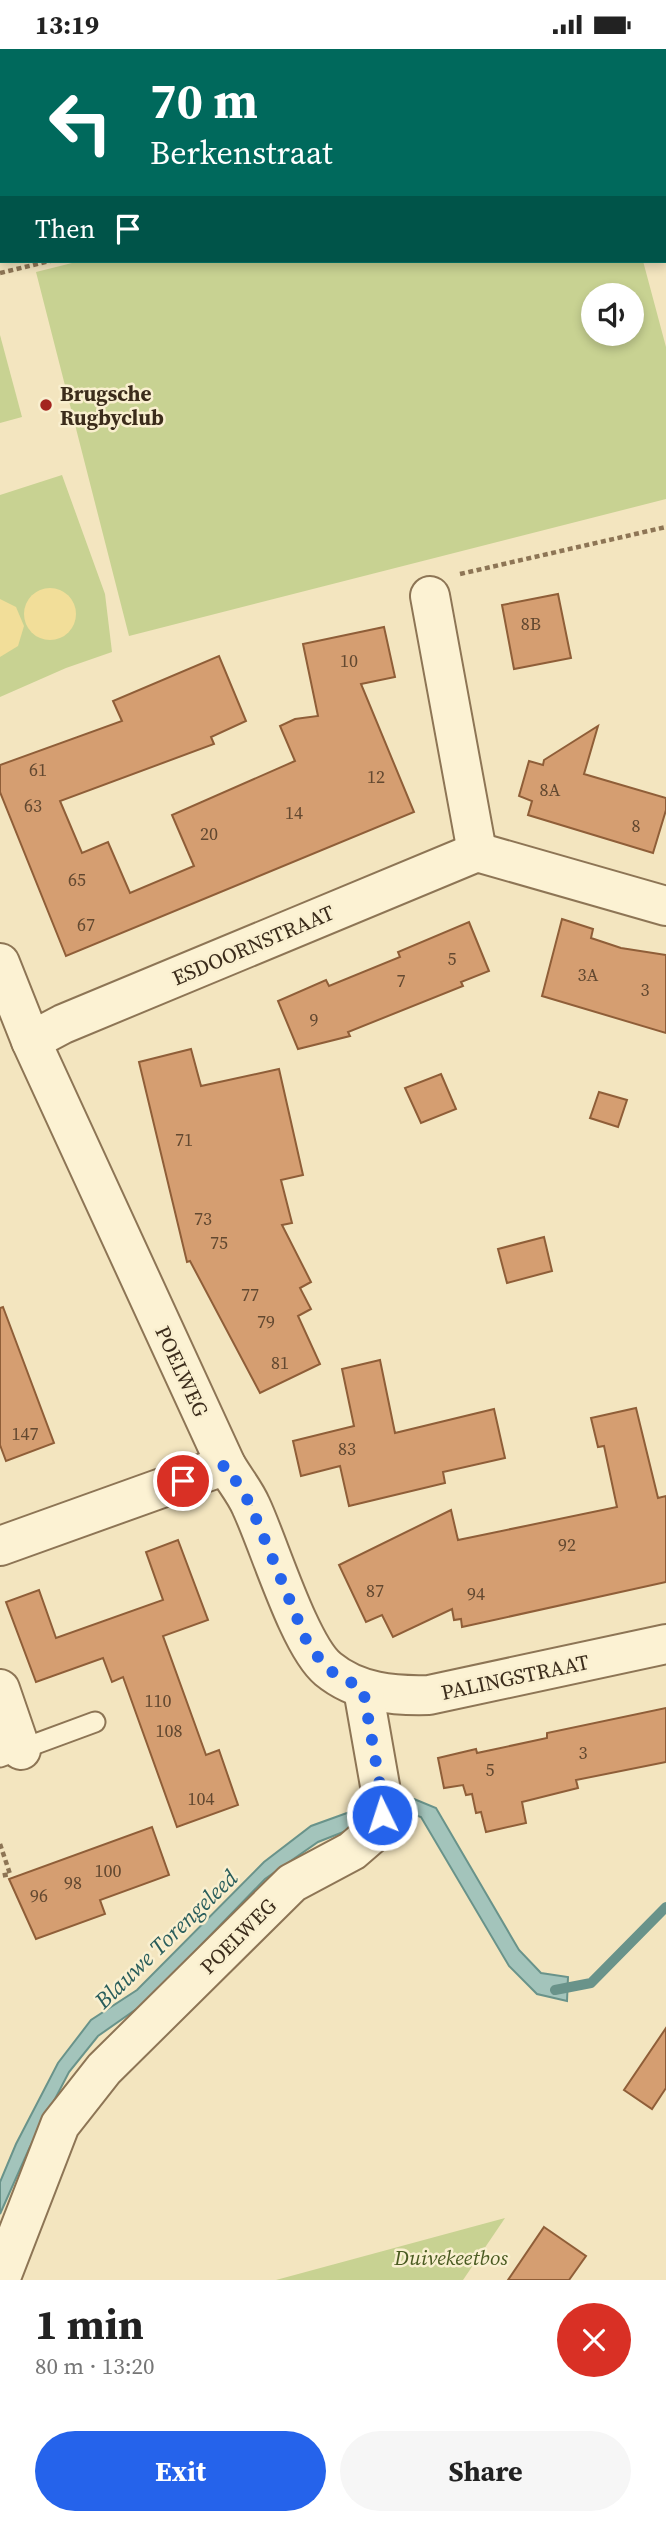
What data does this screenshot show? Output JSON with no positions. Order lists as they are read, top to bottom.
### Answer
{
  "streets": {
    "street": ["ESDOORNSTRAAT", "POELWEG", "PALINGSTRAAT"]
  },
  "crossings": [
    ["ESDOORNSTRAAT", "POELWEG"],
    ["POELWEG", "PALINGSTRAAT"]
  ],
  "water": ["Blauwe Torengeleed"],
  "parks": ["Duivekeetbos"],
  "places": ["Brugsche Rugbyclub"],
  "house_numbers": [
    "8B",
    "10",
    "61",
    "12",
    "8A",
    "63",
    "14",
    "8",
    "20",
    "65",
    "67",
    "5",
    "3A",
    "7",
    "3",
    "9",
    "71",
    "73",
    "75",
    "77",
    "79",
    "81",
    "147",
    "83",
    "92",
    "87",
    "94",
    "110",
    "108",
    "3",
    "5",
    "104",
    "100",
    "98",
    "96"
  ],
  "page": {
    "status": "13:19",
    "turn": ["70 m", "Berkenstraat"],
    "then": "Then",
    "heading": ["1 min", "80 m · 13:20"],
    "buttons": ["Exit", "Share"]
  }
}
